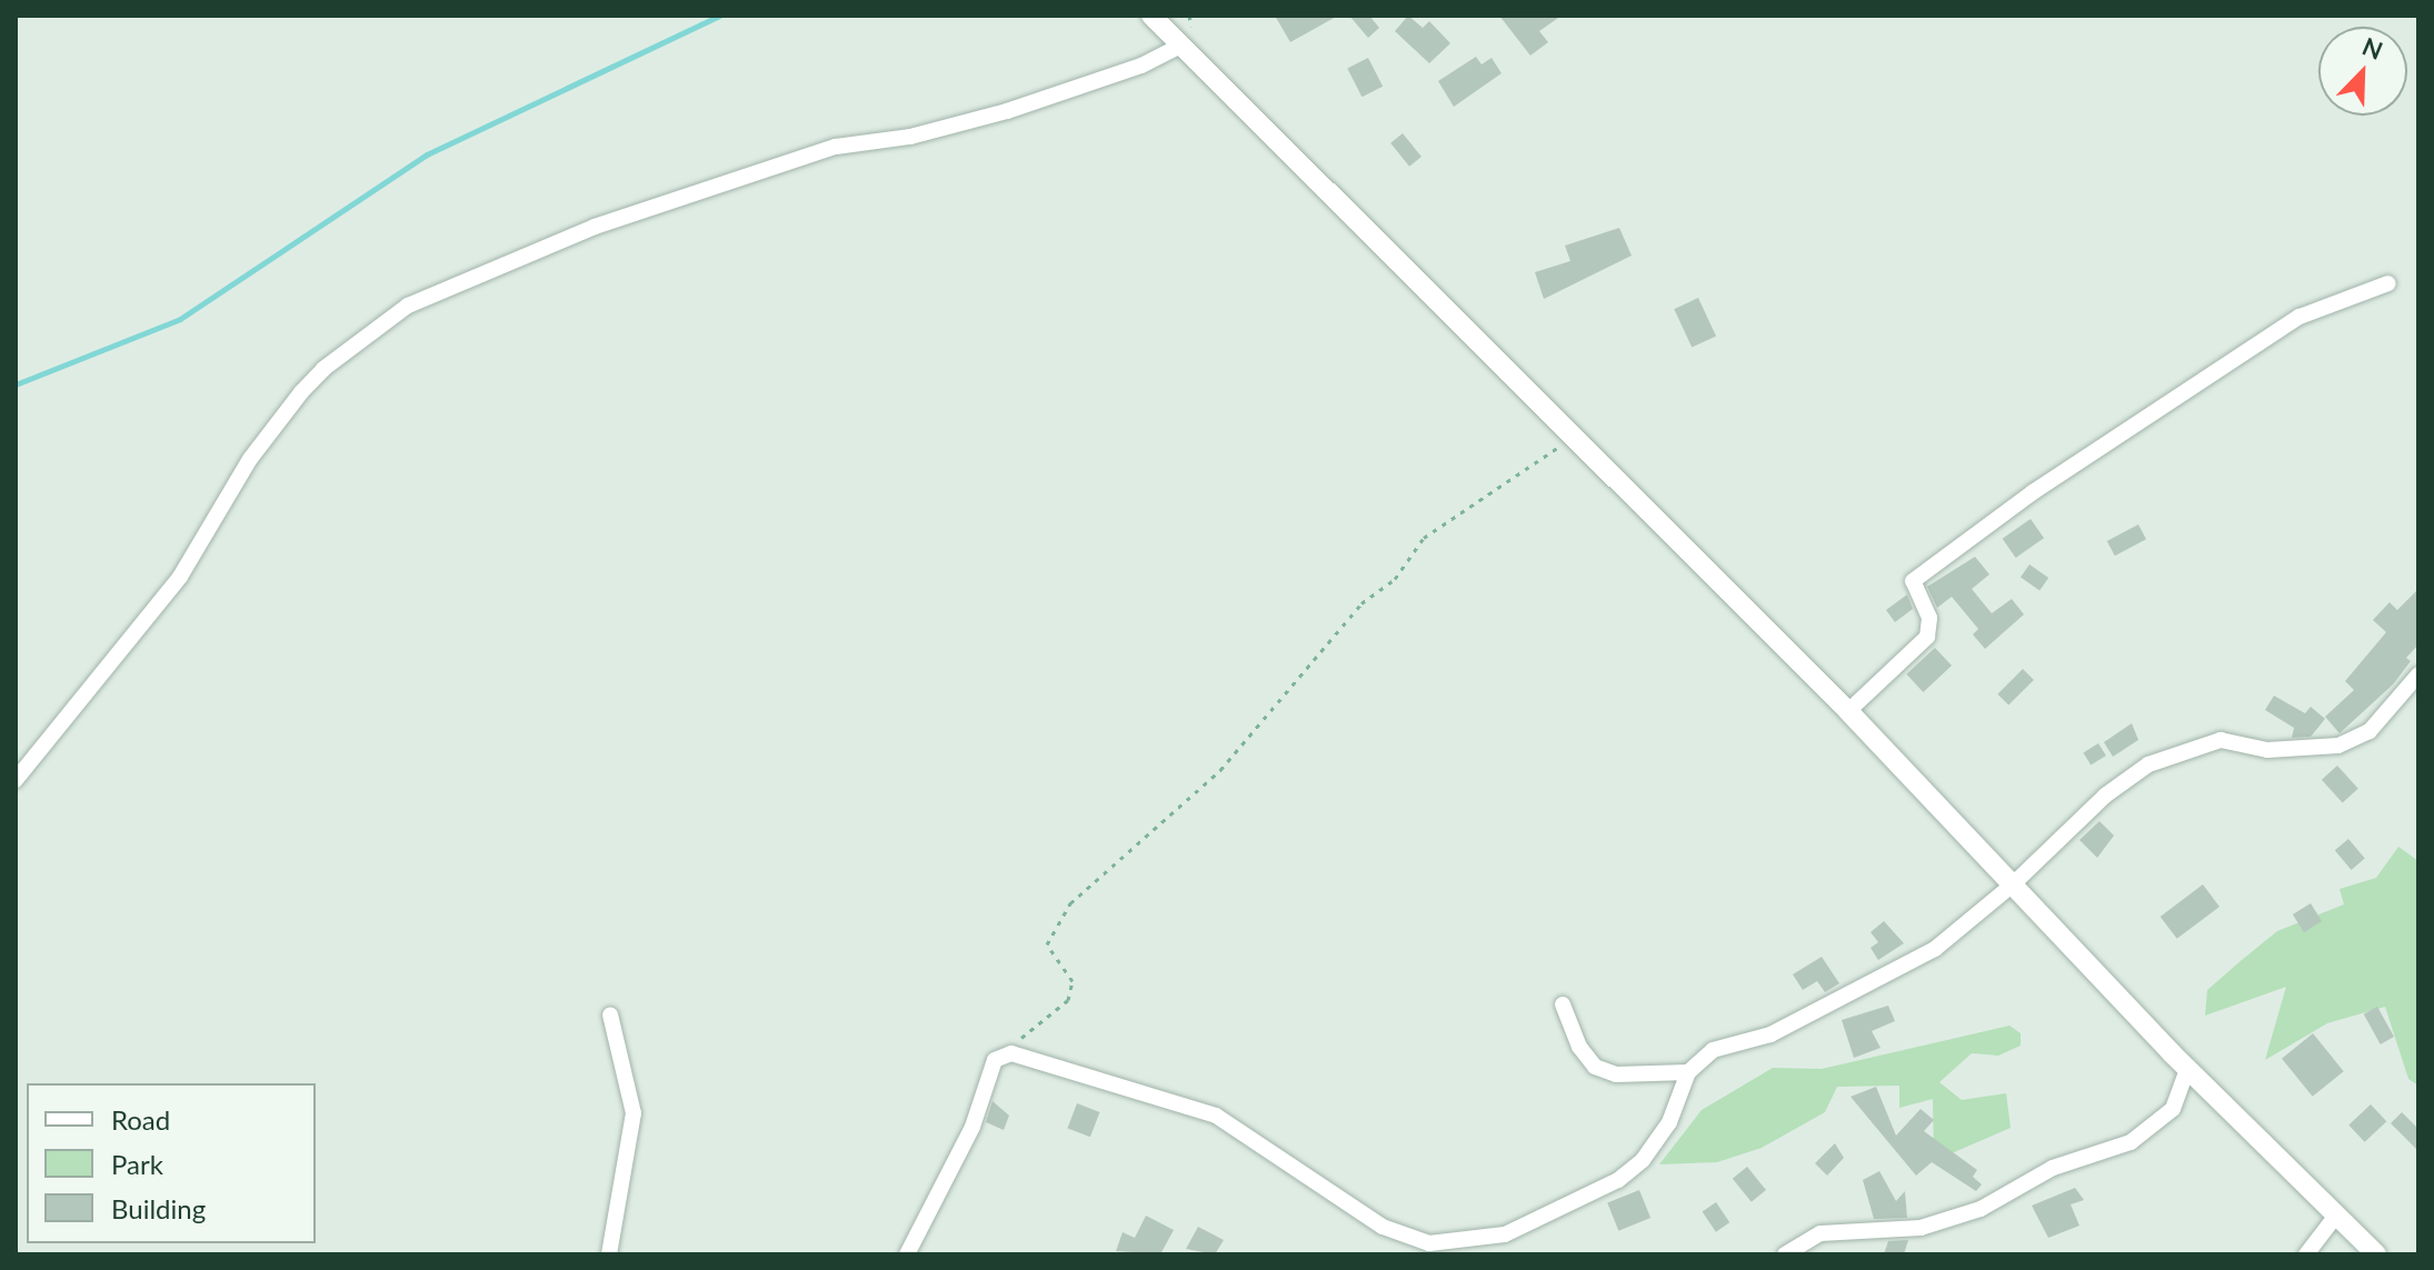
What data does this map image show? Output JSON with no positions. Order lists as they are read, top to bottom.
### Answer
{
  "legend": ["Road", "Park", "Building"],
  "north": "top right"
}
